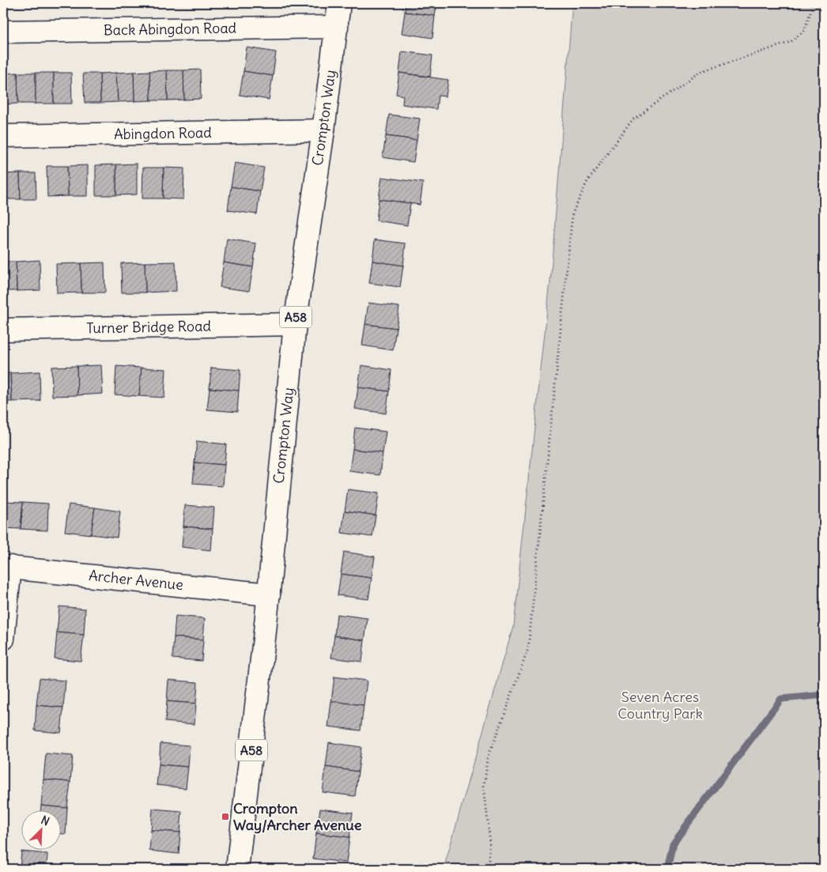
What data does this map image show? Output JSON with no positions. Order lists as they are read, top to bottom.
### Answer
{
  "streets": {
    "main road": [
      "Back Abingdon Road",
      "Crompton Way",
      "Abingdon Road",
      "A58",
      "Turner Bridge Road",
      "Archer Avenue"
    ]
  },
  "crossings": [
    ["Back Abingdon Road", "Crompton Way"],
    ["Crompton Way", "Abingdon Road"],
    ["Crompton Way", "Turner Bridge Road"],
    ["Crompton Way", "Archer Avenue"]
  ],
  "parks": ["Seven Acres Country Park"],
  "places": {
    "transit": ["Crompton Way/Archer Avenue"]
  },
  "north": "top right"
}
